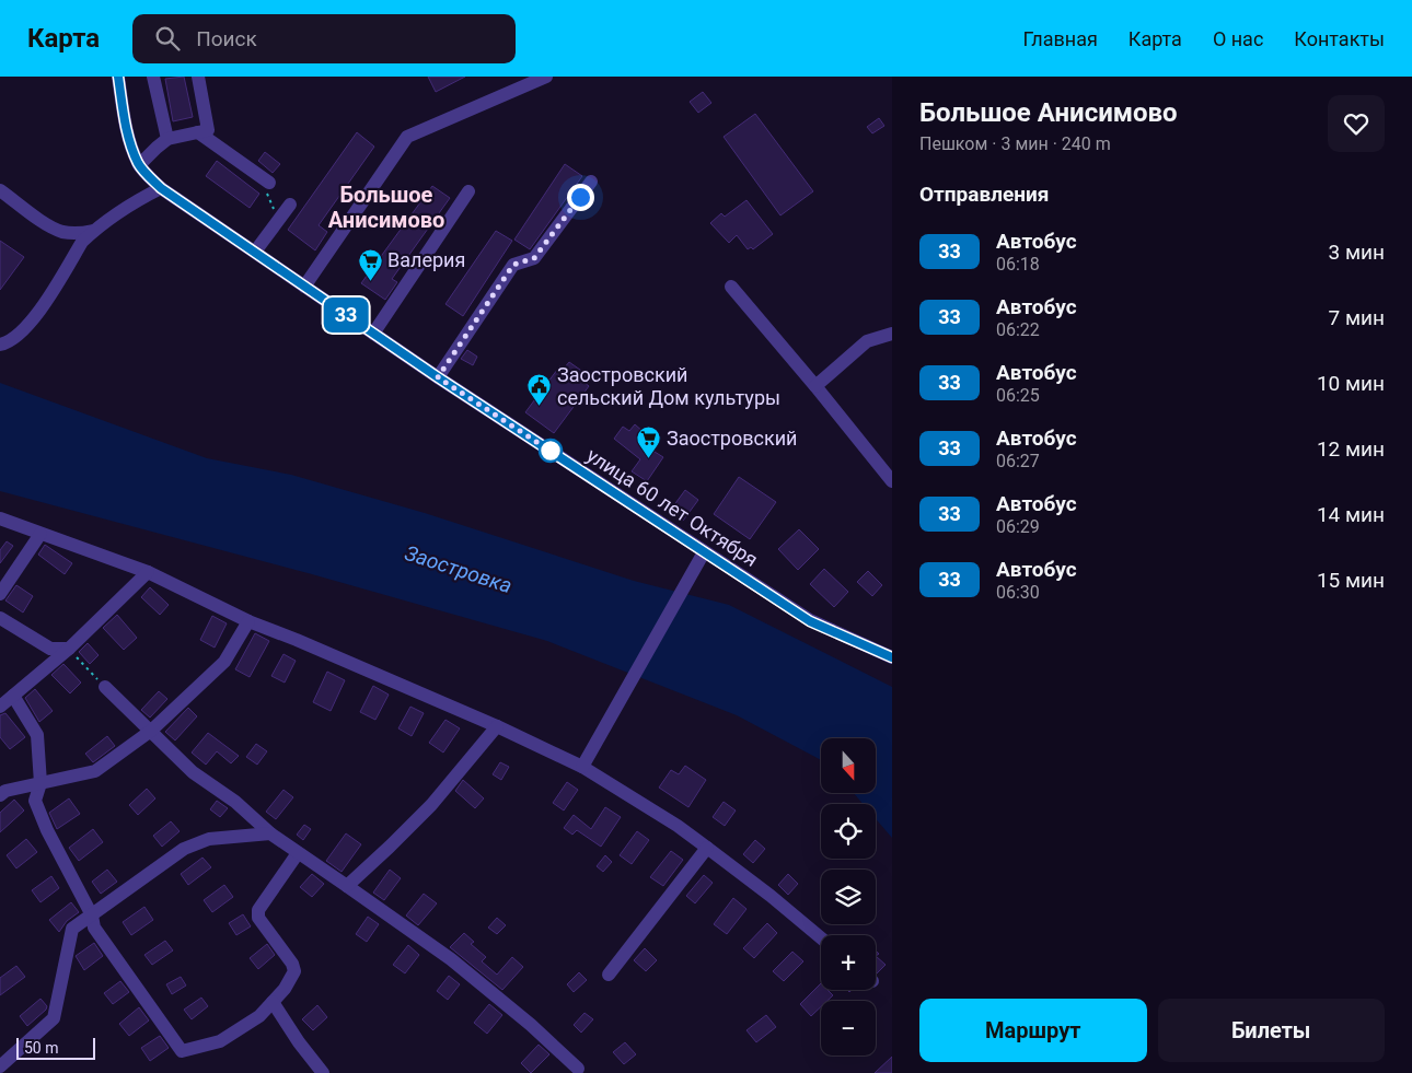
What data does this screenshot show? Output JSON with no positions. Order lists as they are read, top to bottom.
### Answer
{
  "streets": {
    "street": ["улица 60 лет Октября"]
  },
  "districts": ["Большое Анисимово"],
  "water": ["Заостровка"],
  "places": {
    "supermarket": ["Валерия", "Заостровский"],
    "public building": ["Заостровский сельский Дом культуры"]
  },
  "lines": ["bus line 33"],
  "scale_bar": "50 m",
  "north": "bottom",
  "page": {
    "header": "Карта",
    "search": "Поиск",
    "nav": [
      "Главная",
      "Карта",
      "О нас",
      "Контакты"
    ],
    "on_map": "33",
    "heading": [
      ["Большое Анисимово", "Пешком · 3 мин · 240 m"],
      "Отправления"
    ],
    "list": [
      {
        "mark": "33",
        "name": "Автобус",
        "note": "06:18",
        "value": "3 мин"
      },
      {
        "mark": "33",
        "name": "Автобус",
        "note": "06:22",
        "value": "7 мин"
      },
      {
        "mark": "33",
        "name": "Автобус",
        "note": "06:25",
        "value": "10 мин"
      },
      {
        "mark": "33",
        "name": "Автобус",
        "note": "06:27",
        "value": "12 мин"
      },
      {
        "mark": "33",
        "name": "Автобус",
        "note": "06:29",
        "value": "14 мин"
      },
      {
        "mark": "33",
        "name": "Автобус",
        "note": "06:30",
        "value": "15 мин"
      }
    ],
    "map_buttons": ["+", "−"],
    "buttons": ["Маршрут", "Билеты"],
    "scale": "50 m"
  }
}
